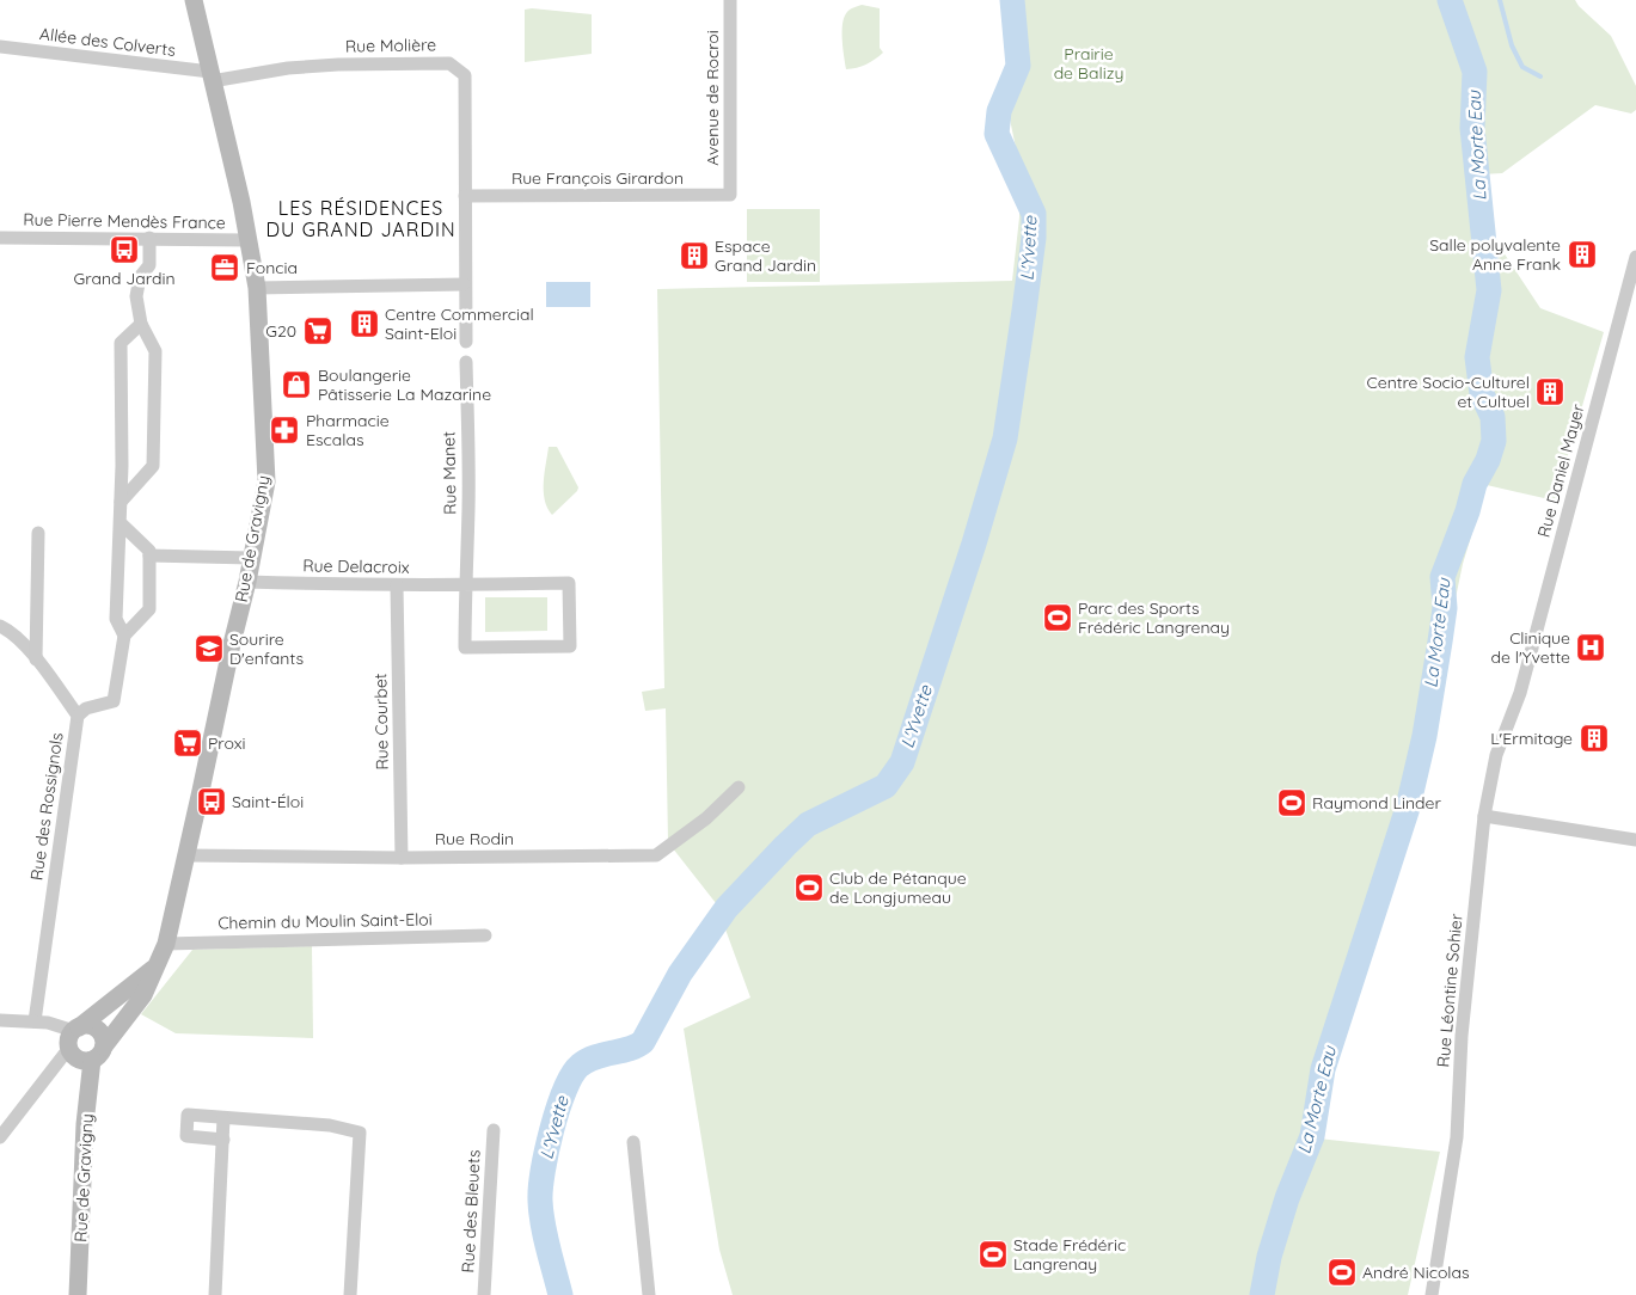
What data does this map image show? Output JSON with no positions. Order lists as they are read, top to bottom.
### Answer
{
  "streets": {
    "street": [
      "Allée des Colverts",
      "Rue Molière",
      "Avenue de Rocroi",
      "Rue François Girardon",
      "Rue Pierre Mendès France",
      "Rue Daniel Mayer",
      "Rue Manet",
      "Rue de Gravigny",
      "Rue Delacroix",
      "Rue Courbet",
      "Rue des Rossignols",
      "Rue Rodin",
      "Chemin du Moulin Saint-Eloi",
      "Rue Léontine Sohier",
      "Rue des Bleuets"
    ]
  },
  "crossings": [
    ["Allée des Colverts", "Rue Molière"],
    ["Allée des Colverts", "Rue de Gravigny"],
    ["Rue Molière", "Rue François Girardon"],
    ["Rue Molière", "Rue de Gravigny"],
    ["Avenue de Rocroi", "Rue François Girardon"],
    ["Rue Pierre Mendès France", "Rue de Gravigny"],
    ["Rue Daniel Mayer", "Rue Léontine Sohier"],
    ["Rue Manet", "Rue Delacroix"],
    ["Rue de Gravigny", "Rue Delacroix"],
    ["Rue de Gravigny", "Rue Rodin"],
    ["Rue de Gravigny", "Chemin du Moulin Saint-Eloi"],
    ["Rue Delacroix", "Rue Courbet"],
    ["Rue Courbet", "Rue Rodin"]
  ],
  "districts": ["LES RÉSIDENCES DU GRAND JARDIN"],
  "water": ["La Morte Eau", "L'Yvette"],
  "parks": ["Prairie de Balizy"],
  "places": {
    "bus stop": ["Grand Jardin", "Saint-Éloi"],
    "building": [
      "Salle polyvalente Anne Frank",
      "Espace Grand Jardin",
      "Centre Commercial Saint-Eloi",
      "Centre Socio-Culturel et Cultuel",
      "L'Ermitage"
    ],
    "office": ["Foncia"],
    "supermarket": ["G20", "Proxi"],
    "shop": ["Boulangerie Pâtisserie La Mazarine"],
    "pharmacy": ["Pharmacie Escalas"],
    "sports": [
      "Parc des Sports Frédéric Langrenay",
      "Raymond Linder",
      "Club de Pétanque de Longjumeau",
      "Stade Frédéric Langrenay",
      "André Nicolas"
    ],
    "hospital": ["Clinique de l'Yvette"],
    "school or university": ["Sourire D'enfants"]
  }
}
